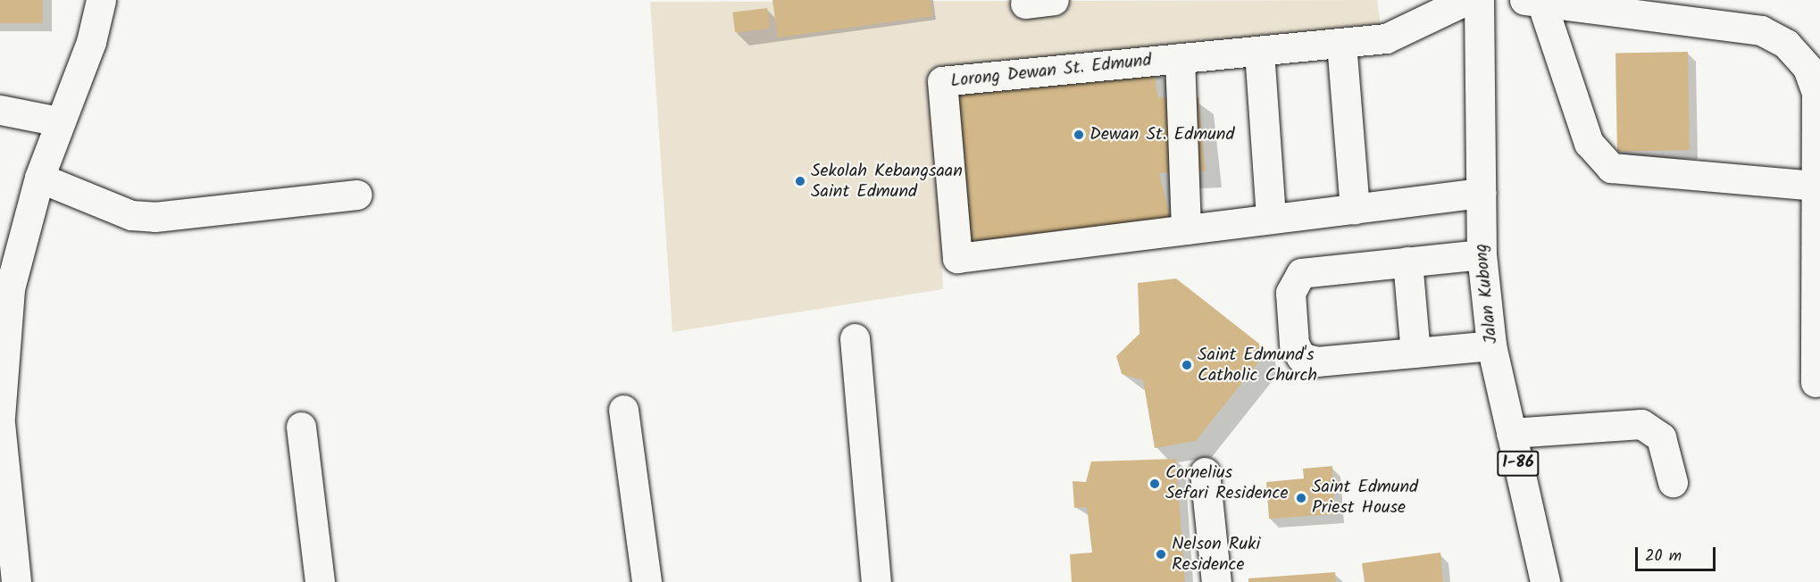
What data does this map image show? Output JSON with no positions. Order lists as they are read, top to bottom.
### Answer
{
  "streets": {
    "main road": ["Lorong Dewan St. Edmund", "Jalan Kubong", "1-86"]
  },
  "crossings": [
    ["Lorong Dewan St. Edmund", "Jalan Kubong"]
  ],
  "places": [
    "Dewan St. Edmund",
    "Sekolah Kebangsaan Saint Edmund",
    "Saint Edmund's Catholic Church",
    "Cornelius Sefari Residence",
    "Saint Edmund Priest House",
    "Nelson Ruki Residence"
  ],
  "scale_bar": "20 m"
}
